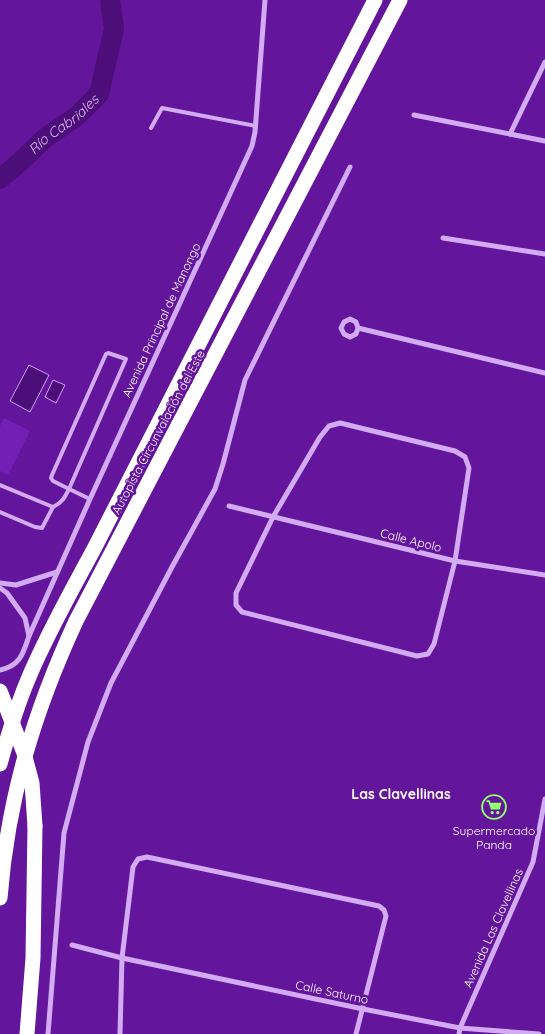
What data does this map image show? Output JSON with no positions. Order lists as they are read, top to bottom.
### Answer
{
  "streets": {
    "highway": ["Autopista Circunvalación del Este"],
    "street": [
      "Avenida Principal de Manongo",
      "Calle Apolo",
      "Avenida Las Clavellinas",
      "Calle Saturno"
    ]
  },
  "crossings": [
    ["Avenida Las Clavellinas", "Calle Saturno"]
  ],
  "districts": ["Las Clavellinas"],
  "water": ["Río Cabriales"],
  "places": {
    "supermarket": ["Supermercado Panda"]
  }
}
